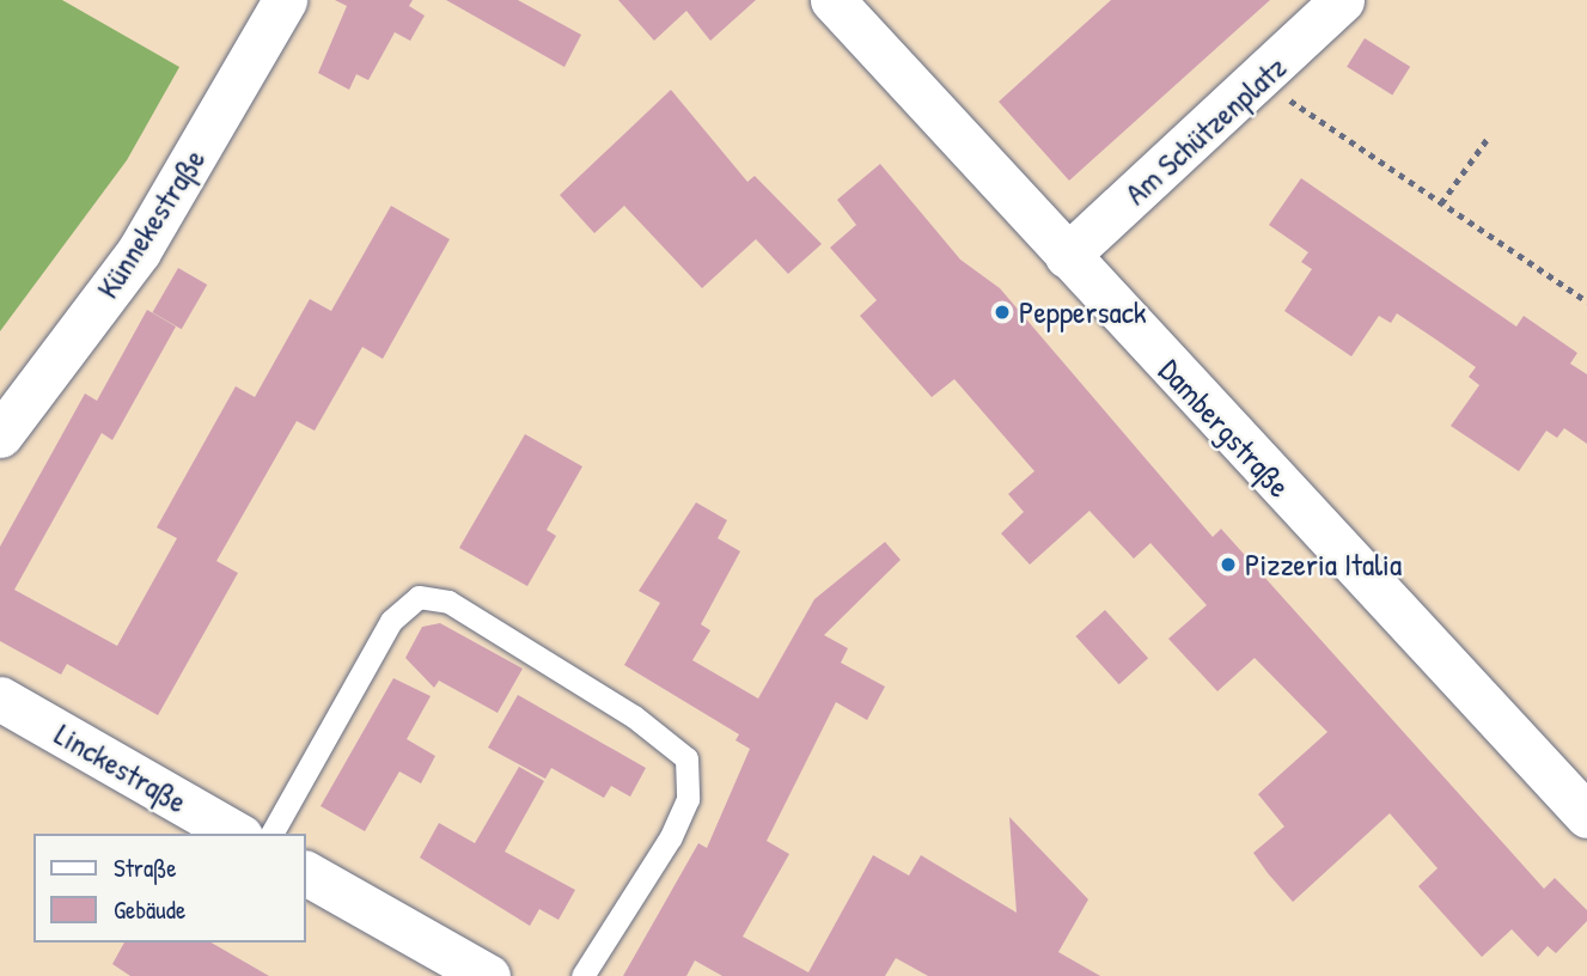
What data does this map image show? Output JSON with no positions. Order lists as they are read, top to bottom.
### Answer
{
  "streets": {
    "street": [
      "Am Schützenplatz",
      "Künnekestraße",
      "Dambergstraße",
      "Linckestraße"
    ]
  },
  "crossings": [
    ["Am Schützenplatz", "Dambergstraße"]
  ],
  "places": ["Peppersack", "Pizzeria Italia"],
  "legend": ["Straße", "Gebäude"]
}
